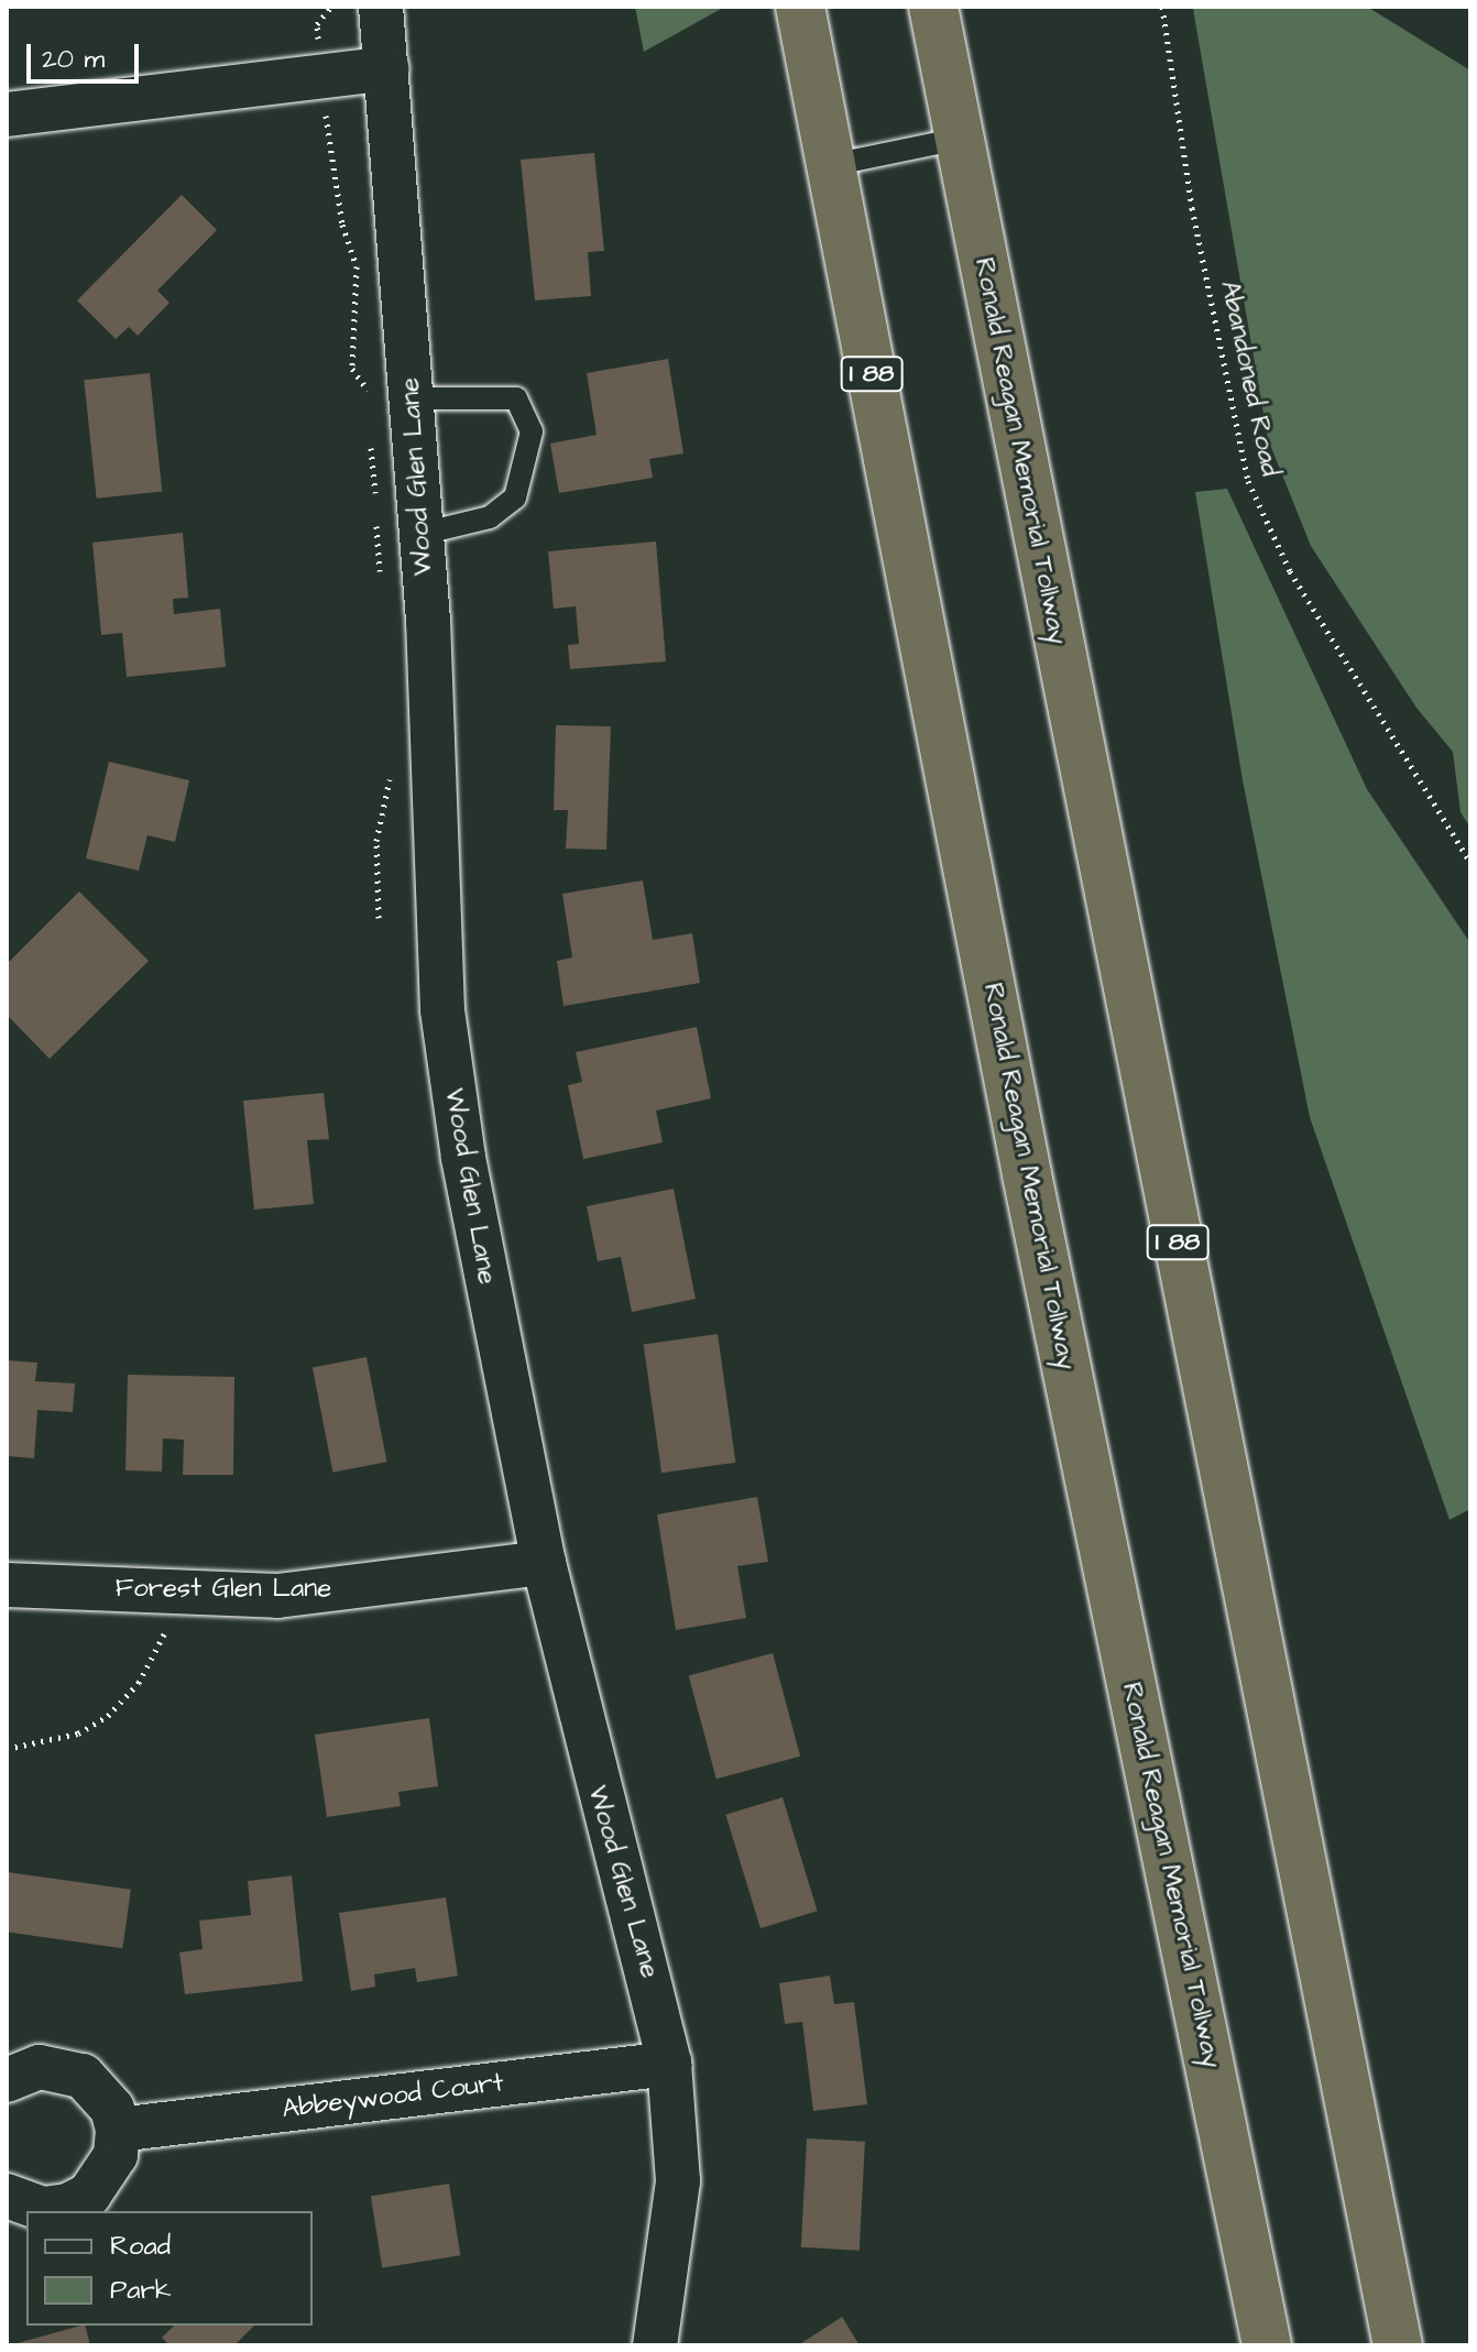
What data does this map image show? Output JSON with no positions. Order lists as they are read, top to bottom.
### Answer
{
  "streets": {
    "highway": ["I 88", "Ronald Reagan Memorial Tollway"],
    "street": ["Wood Glen Lane", "Forest Glen Lane", "Abbeywood Court"],
    "path": ["Abandoned Road"]
  },
  "crossings": [
    ["Wood Glen Lane", "Forest Glen Lane"],
    ["Wood Glen Lane", "Abbeywood Court"]
  ],
  "legend": ["Road", "Park"],
  "scale_bar": "20 m"
}
